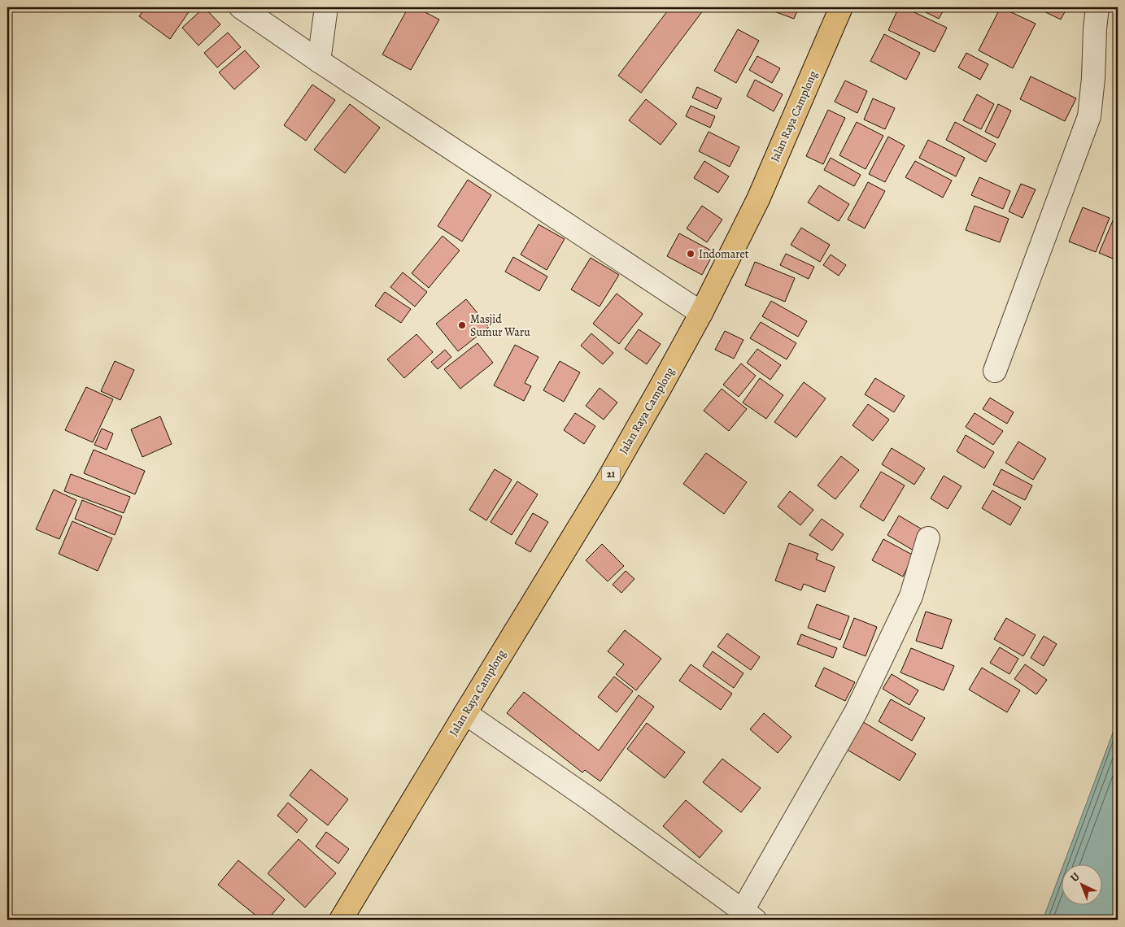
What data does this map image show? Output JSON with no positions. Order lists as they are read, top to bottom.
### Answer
{
  "streets": {
    "highway": ["Jalan Raya Camplong", "21"]
  },
  "places": ["Indomaret", "Masjid Sumur Waru"],
  "north": "top left"
}
